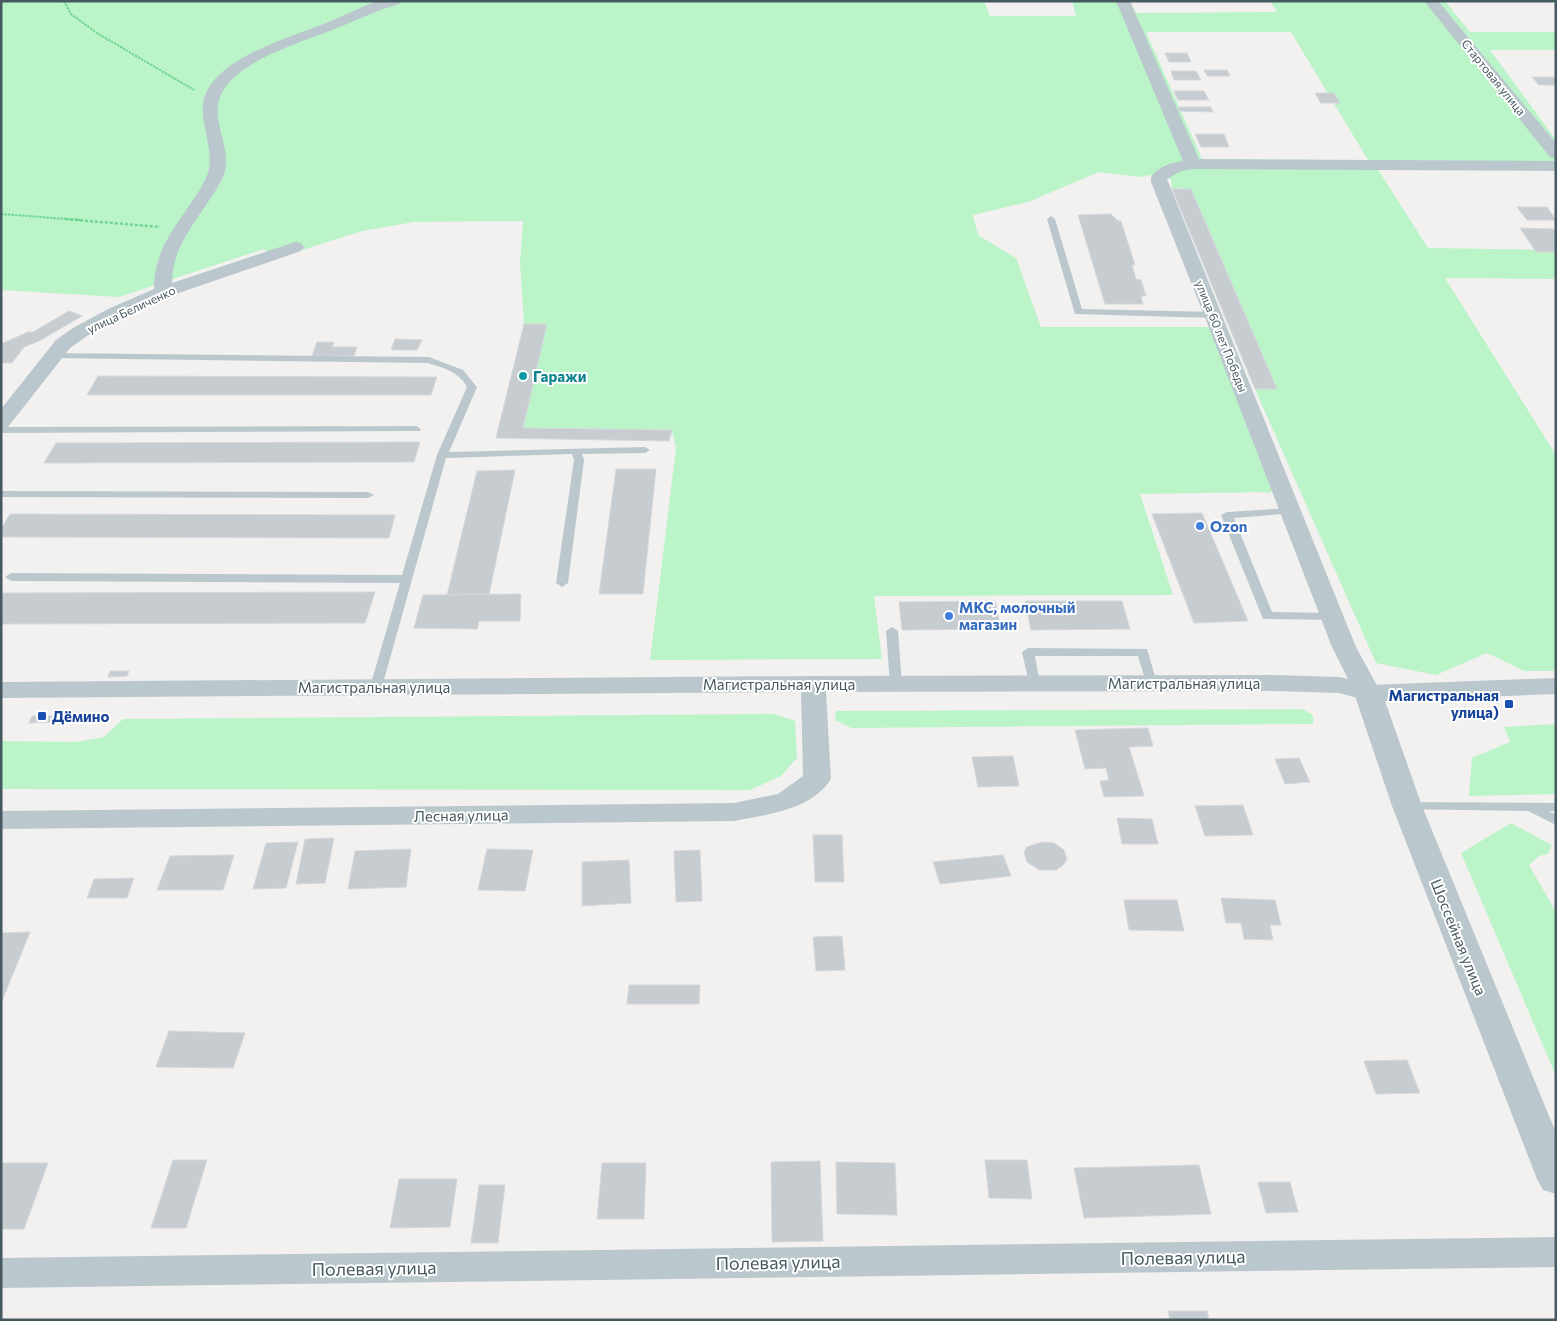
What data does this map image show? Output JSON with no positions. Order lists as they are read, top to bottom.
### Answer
{
  "streets": {
    "street": [
      "Стартовая улица",
      "улица Беличенко",
      "улица 60 лет Победы",
      "Магистральная улица",
      "Лесная улица",
      "Шоссейная улица",
      "Полевая улица"
    ]
  },
  "crossings": [
    ["улица 60 лет Победы", "Магистральная улица"],
    ["улица 60 лет Победы", "Шоссейная улица"],
    ["Магистральная улица", "Лесная улица"],
    ["Магистральная улица", "Шоссейная улица"]
  ],
  "places": {
    "other": ["Гаражи", "Ozon", "МКС, молочный магазин"],
    "transit": ["Магистральная улица)", "Дёмино"]
  }
}
